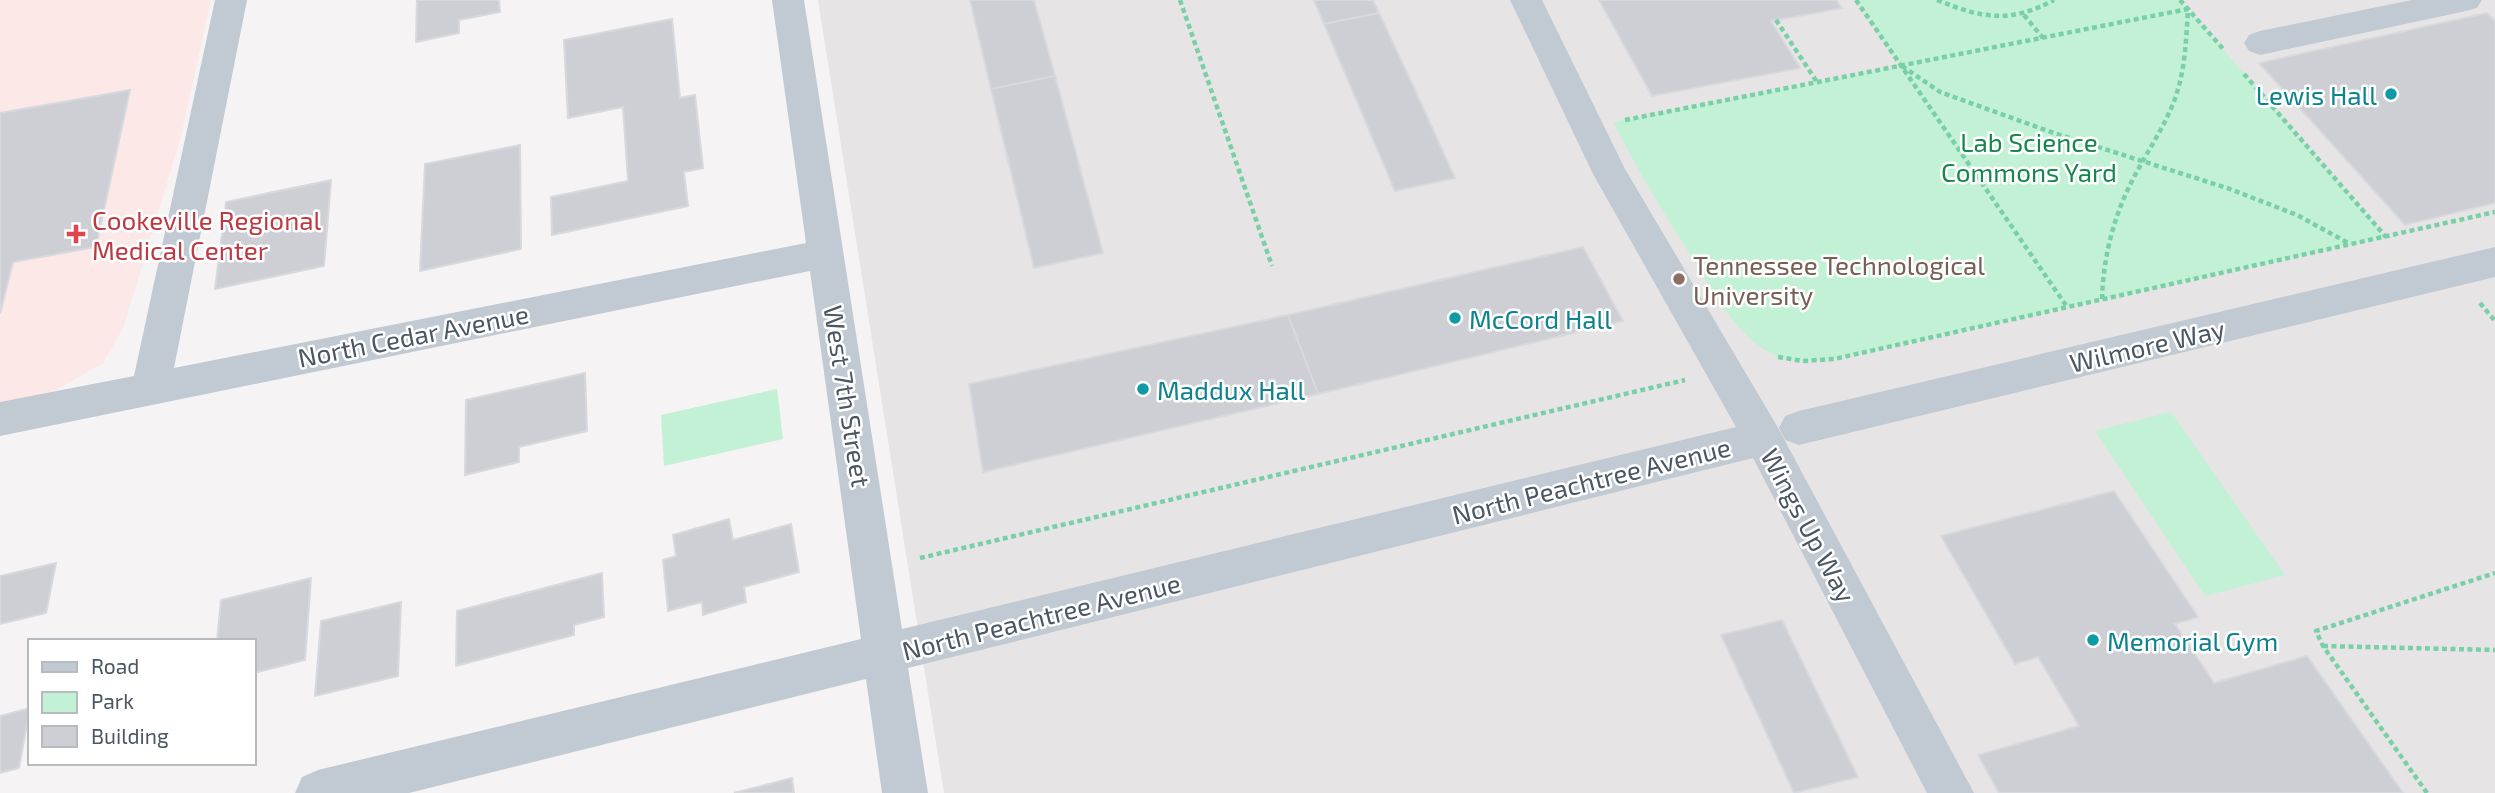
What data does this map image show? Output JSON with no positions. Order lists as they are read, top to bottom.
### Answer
{
  "streets": {
    "street": [
      "North Cedar Avenue",
      "Wilmore Way",
      "West 7th Street",
      "North Peachtree Avenue",
      "Wings Up Way"
    ]
  },
  "crossings": [
    ["North Cedar Avenue", "West 7th Street"],
    ["Wilmore Way", "North Peachtree Avenue"],
    ["Wilmore Way", "Wings Up Way"],
    ["West 7th Street", "North Peachtree Avenue"],
    ["North Peachtree Avenue", "Wings Up Way"]
  ],
  "parks": ["Lab Science Commons Yard"],
  "places": {
    "other": [
      "Lewis Hall",
      "Tennessee Technological University",
      "McCord Hall",
      "Maddux Hall",
      "Memorial Gym"
    ],
    "health": ["Cookeville Regional Medical Center"]
  },
  "legend": ["Road", "Park", "Building"]
}
